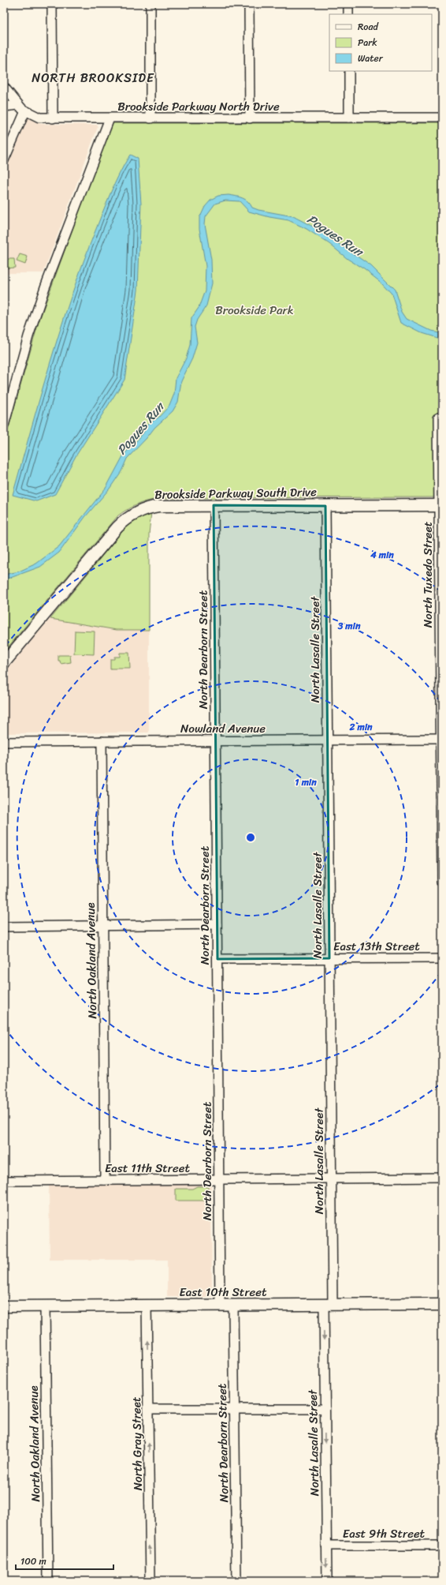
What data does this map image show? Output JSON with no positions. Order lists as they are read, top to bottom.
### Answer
{
  "streets": {
    "main road": ["Brookside Parkway South Drive", "East 10th Street"],
    "street": [
      "Brookside Parkway North Drive",
      "North Tuxedo Street",
      "North Dearborn Street",
      "North Lasalle Street",
      "Nowland Avenue",
      "East 13th Street",
      "North Oakland Avenue",
      "East 11th Street",
      "North Gray Street",
      "East 9th Street"
    ]
  },
  "crossings": [
    ["Brookside Parkway South Drive", "North Tuxedo Street"],
    ["Brookside Parkway South Drive", "North Dearborn Street"],
    ["Brookside Parkway South Drive", "North Lasalle Street"],
    ["North Tuxedo Street", "Nowland Avenue"],
    ["North Dearborn Street", "Nowland Avenue"],
    ["North Dearborn Street", "East 13th Street"],
    ["North Dearborn Street", "East 11th Street"],
    ["North Dearborn Street", "East 10th Street"],
    ["North Lasalle Street", "Nowland Avenue"],
    ["North Lasalle Street", "East 13th Street"],
    ["North Lasalle Street", "East 11th Street"],
    ["North Lasalle Street", "East 10th Street"],
    ["North Lasalle Street", "East 9th Street"],
    ["Nowland Avenue", "North Oakland Avenue"],
    ["North Oakland Avenue", "East 11th Street"],
    ["North Oakland Avenue", "East 10th Street"],
    ["East 10th Street", "North Gray Street"]
  ],
  "one_way": ["North Gray Street"],
  "districts": ["NORTH BROOKSIDE"],
  "water": ["Pogues Run"],
  "parks": ["Brookside Park"],
  "legend": ["Road", "Park", "Water"],
  "scale_bar": "100 m",
  "rings": [
    "4 min",
    "3 min",
    "2 min",
    "1 min"
  ]
}
